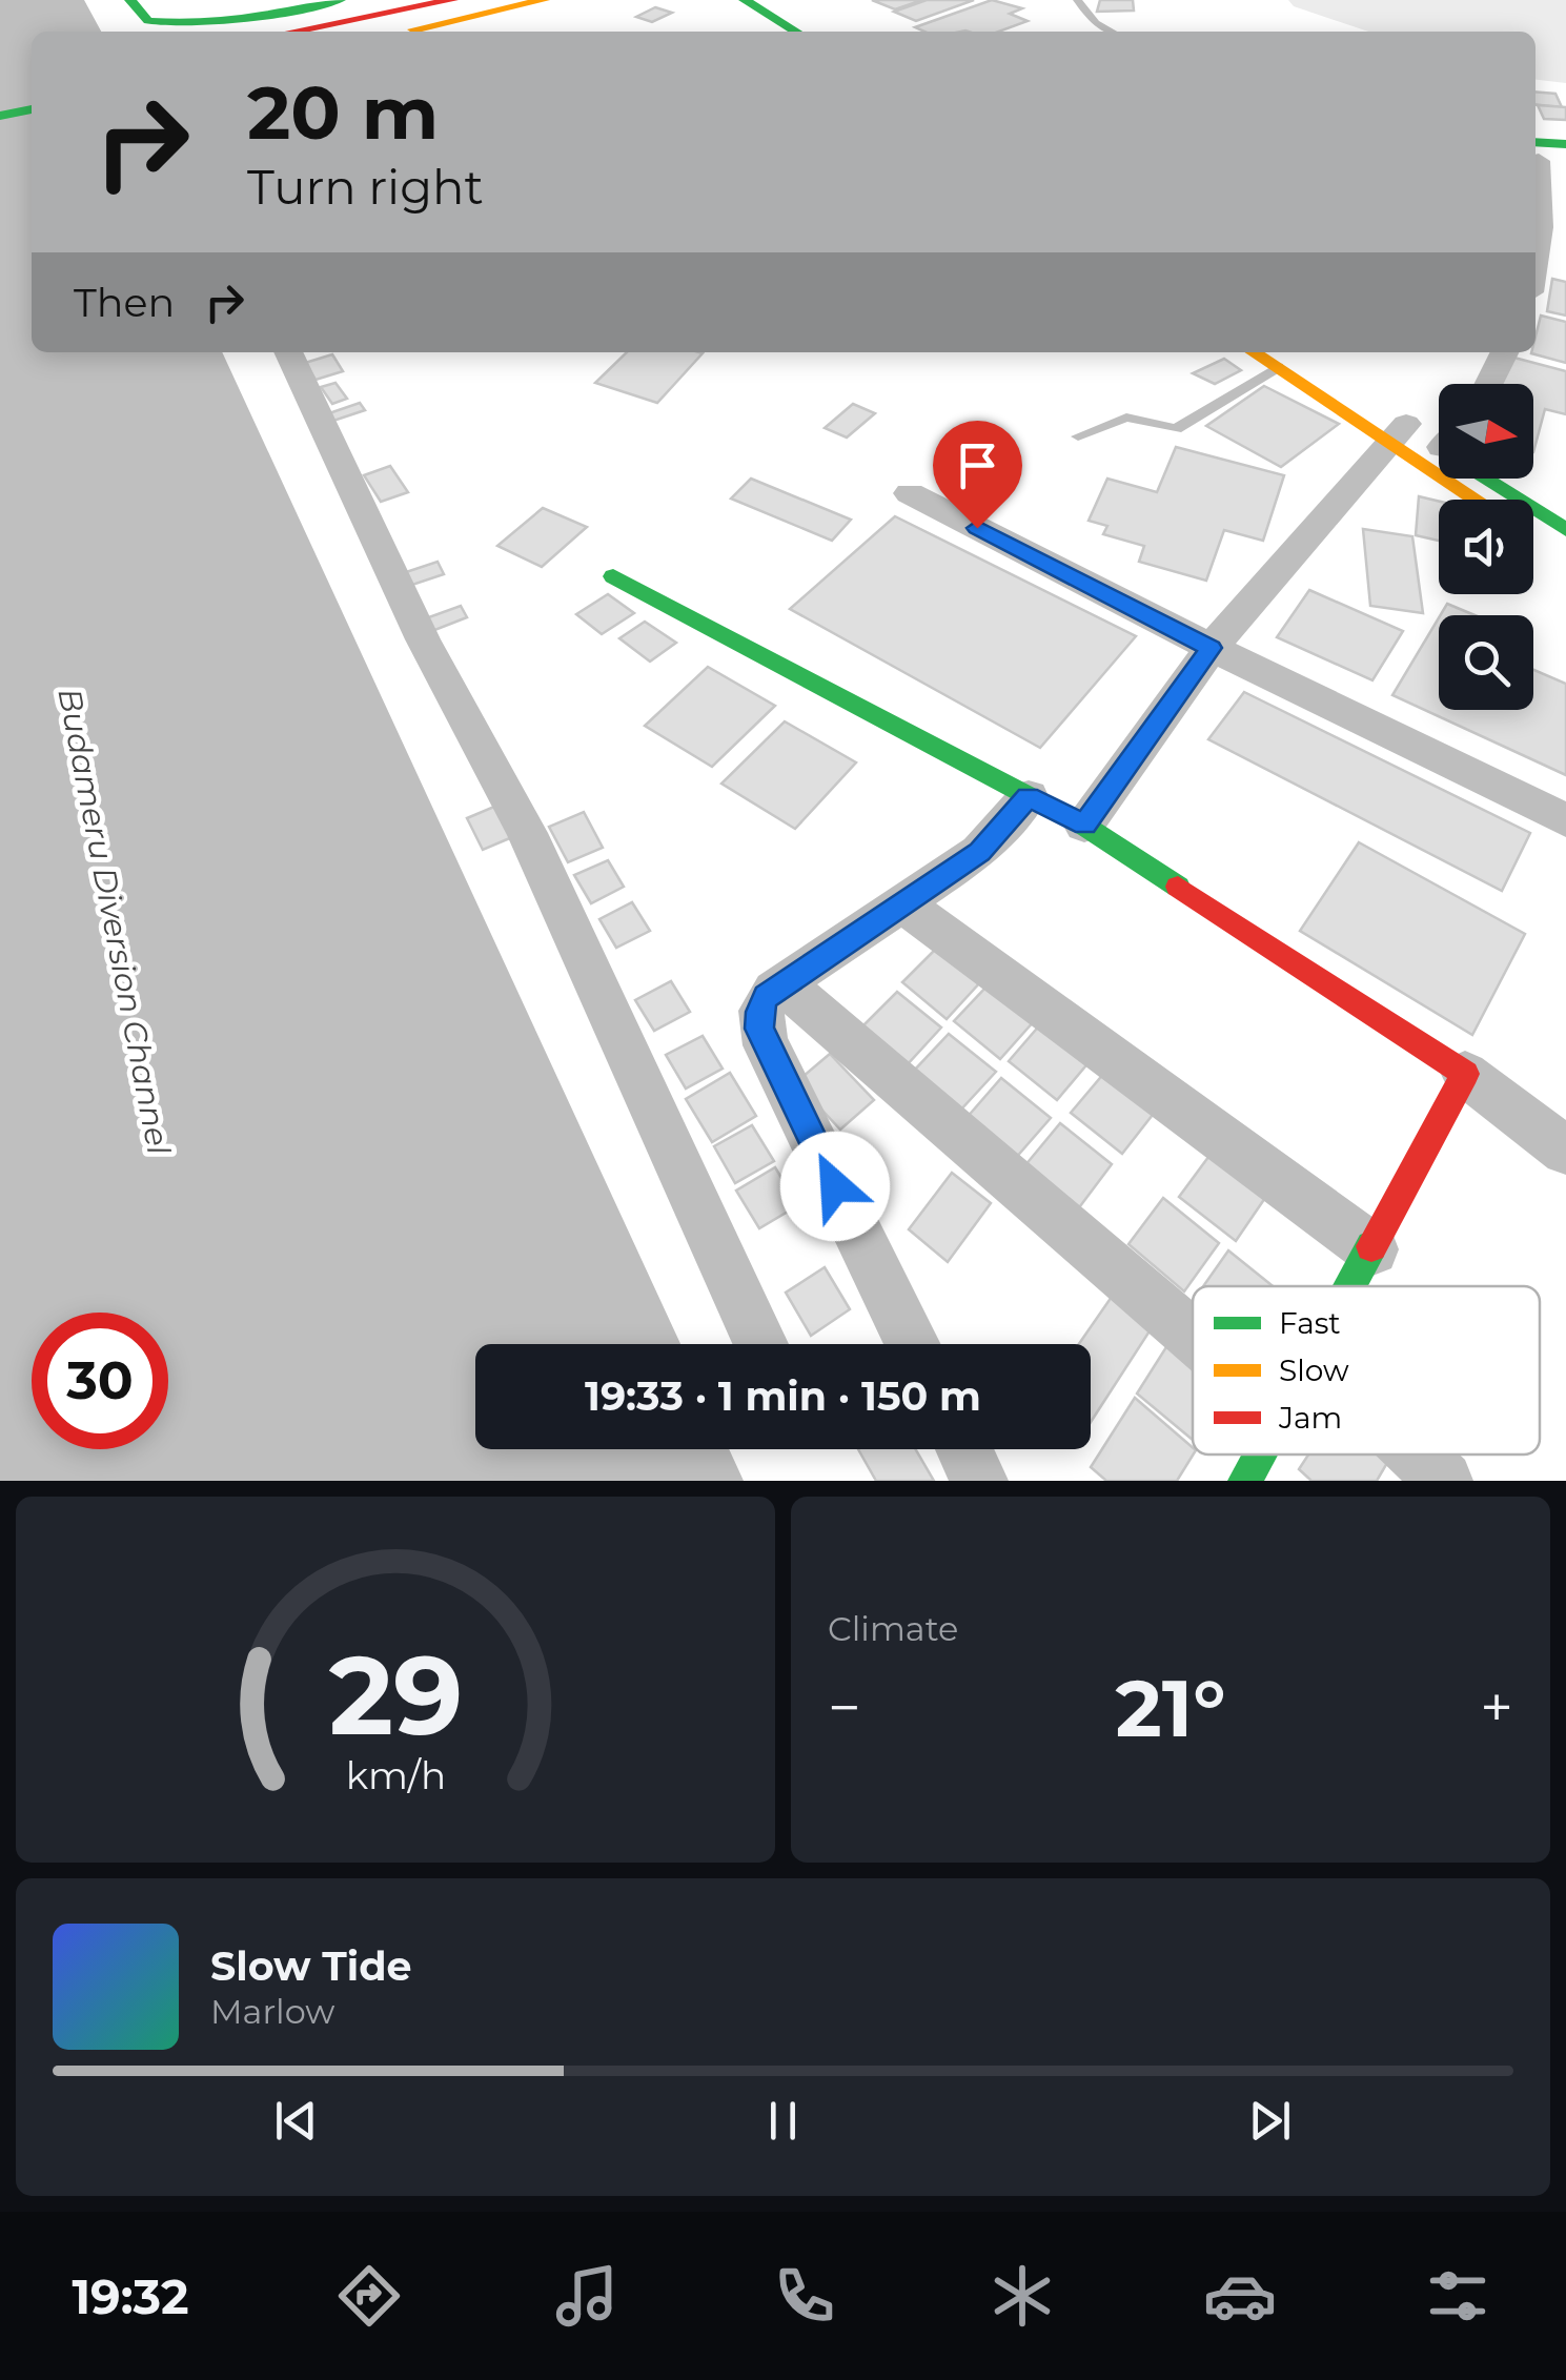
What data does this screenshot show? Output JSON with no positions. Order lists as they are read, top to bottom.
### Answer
{
  "water": ["Budameru Diversion Channel"],
  "legend": ["Fast", "Slow", "Jam"],
  "north": "right",
  "page": {
    "turn": ["20 m", "Turn right"],
    "then": "Then",
    "limit": "30",
    "trip": "19:33 · 1 min · 150 m",
    "tile": "Climate",
    "heat": ["−", "21°", "+"],
    "song": ["Slow Tide", "Marlow"],
    "tabs": "19:32",
    "gauge": ["29", "km/h"]
  }
}
